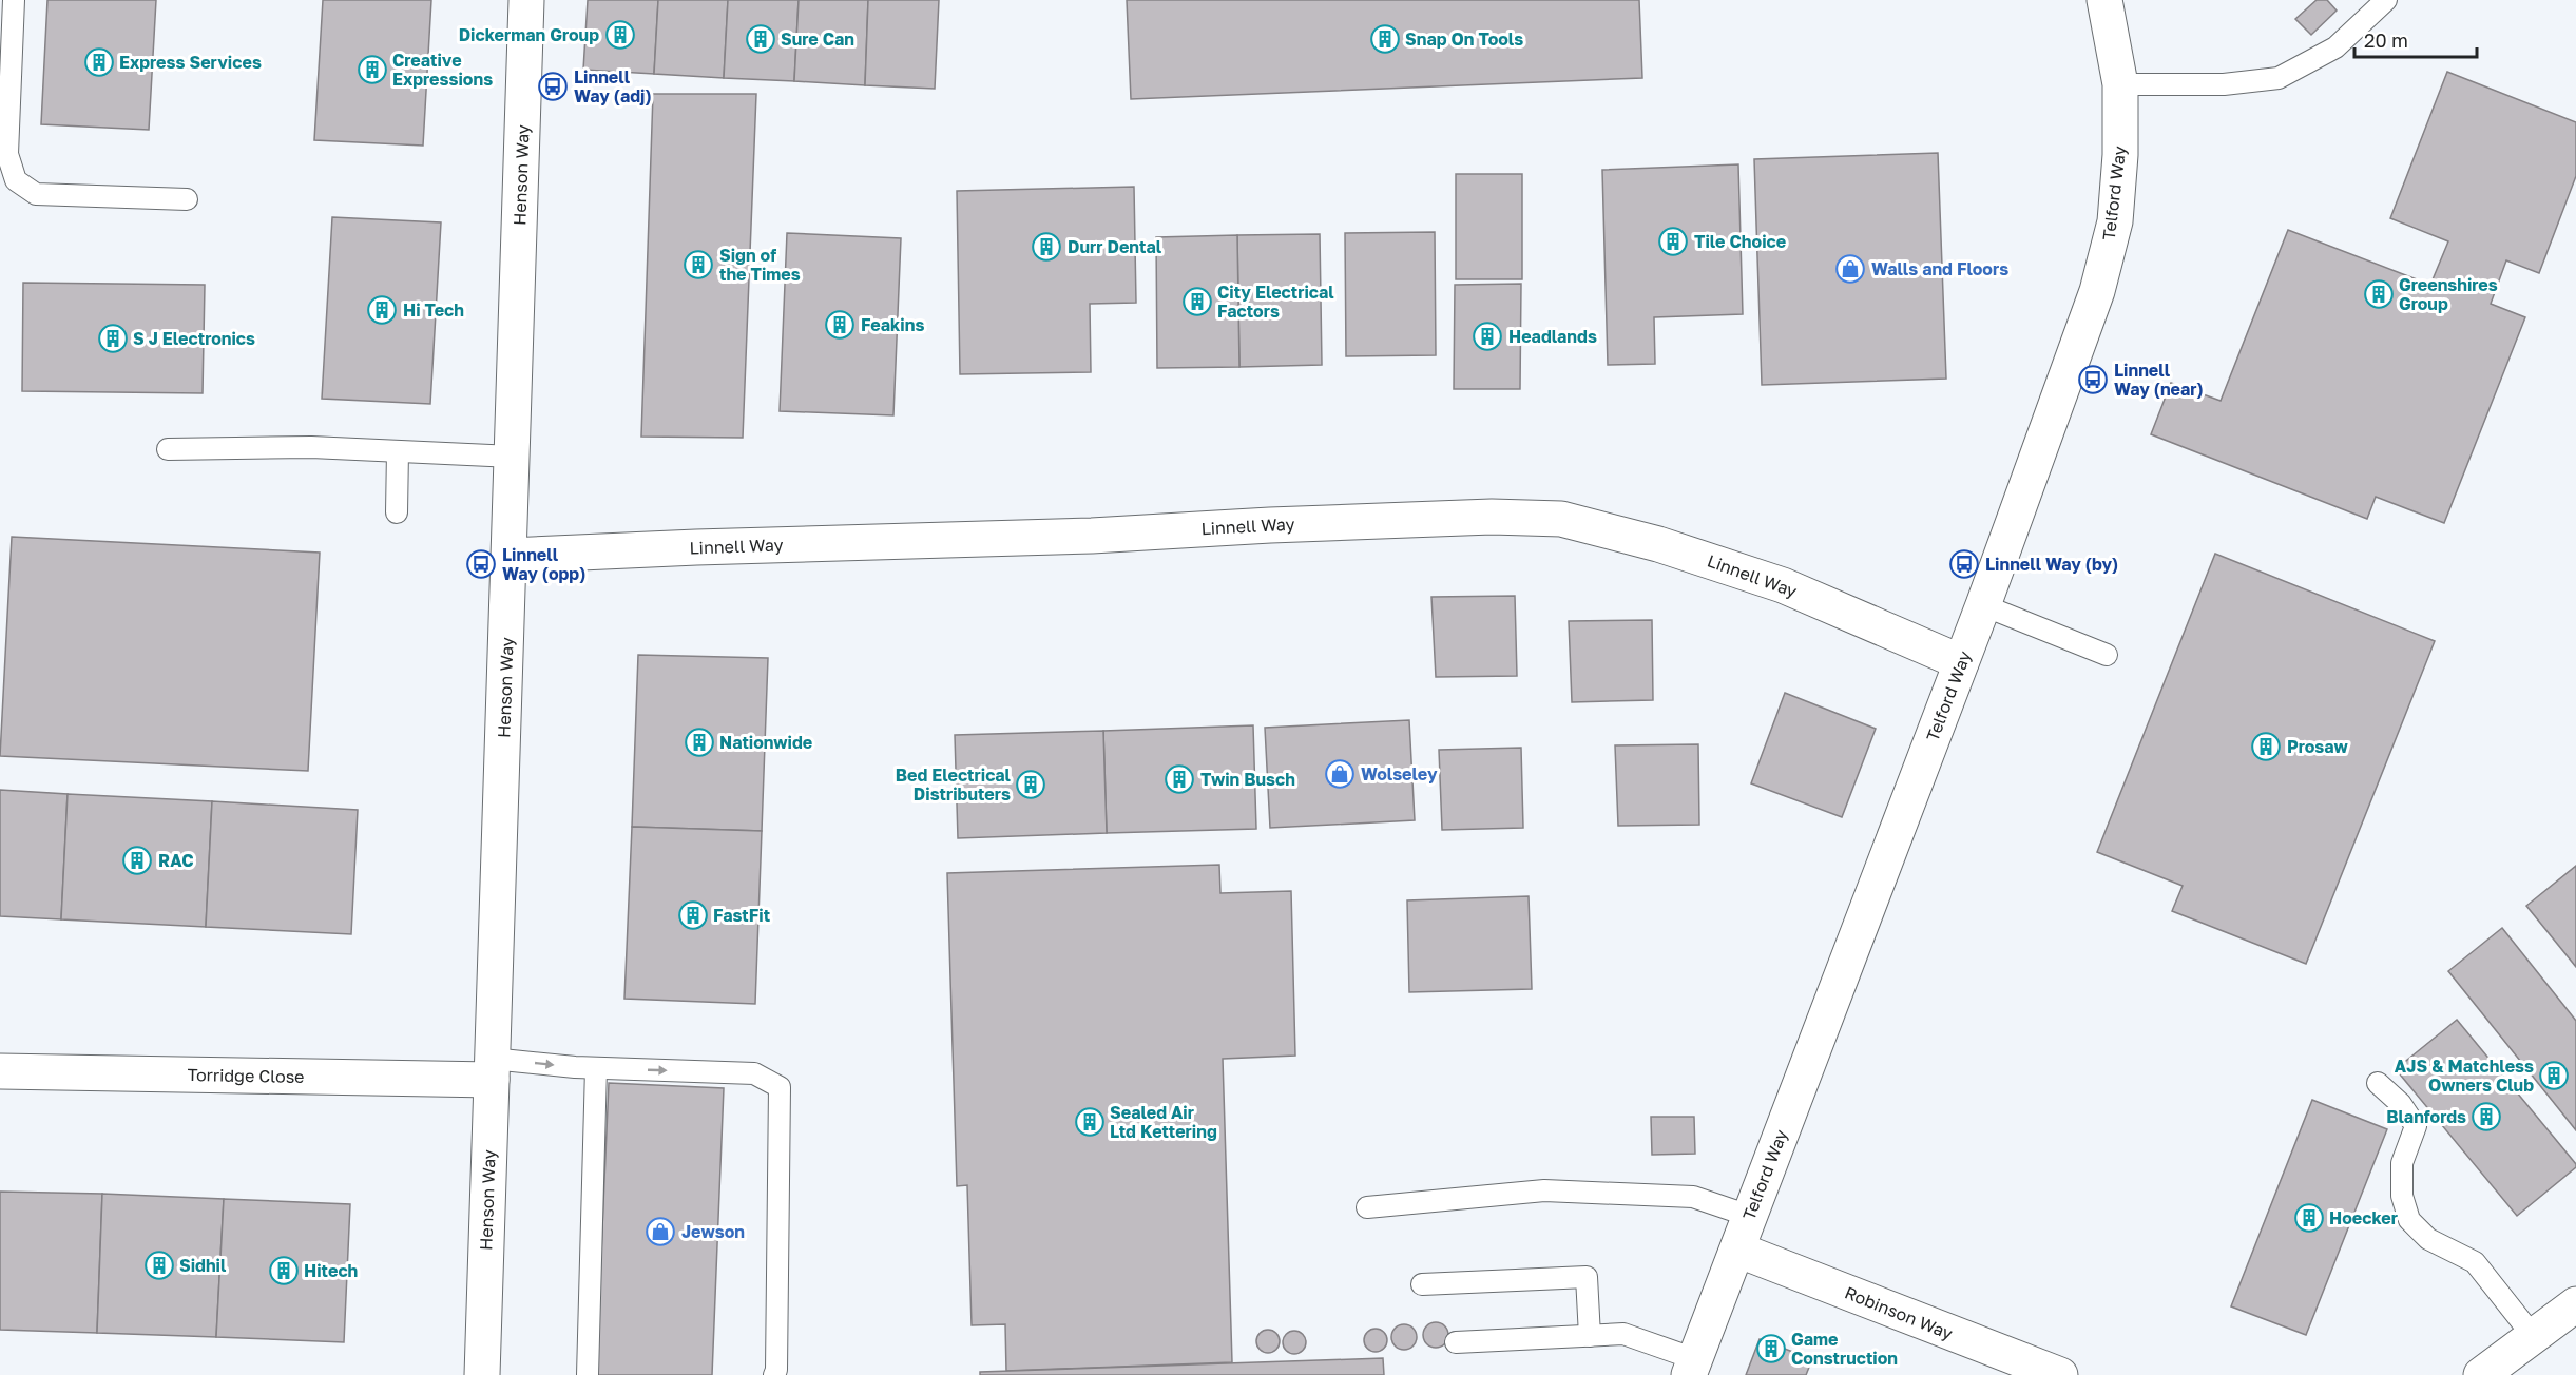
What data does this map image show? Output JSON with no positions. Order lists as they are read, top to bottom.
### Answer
{
  "streets": {
    "street": [
      "Henson Way",
      "Telford Way",
      "Linnell Way",
      "Torridge Close",
      "Robinson Way"
    ]
  },
  "crossings": [
    ["Henson Way", "Linnell Way"],
    ["Henson Way", "Torridge Close"],
    ["Telford Way", "Linnell Way"],
    ["Telford Way", "Robinson Way"]
  ],
  "places": {
    "building": [
      "Dickerman Group",
      "Sure Can",
      "Snap On Tools",
      "Express Services",
      "Creative Expressions",
      "Tile Choice",
      "Durr Dental",
      "Sign of the Times",
      "Greenshires Group",
      "City Electrical Factors",
      "Hi Tech",
      "Feakins",
      "Headlands",
      "S J Electronics",
      "Nationwide",
      "Prosaw",
      "Twin Busch",
      "Bed Electrical Distributers",
      "RAC",
      "FastFit",
      "AJS & Matchless Owners Club",
      "Blanfords",
      "Sealed Air Ltd Kettering",
      "Hoecker",
      "Sidhil",
      "Hitech",
      "Game Construction"
    ],
    "bus stop": [
      "Linnell Way (adj)",
      "Linnell Way (near)",
      "Linnell Way (opp)",
      "Linnell Way (by)"
    ],
    "shop": ["Walls and Floors", "Wolseley", "Jewson"]
  },
  "scale_bar": "20 m"
}
